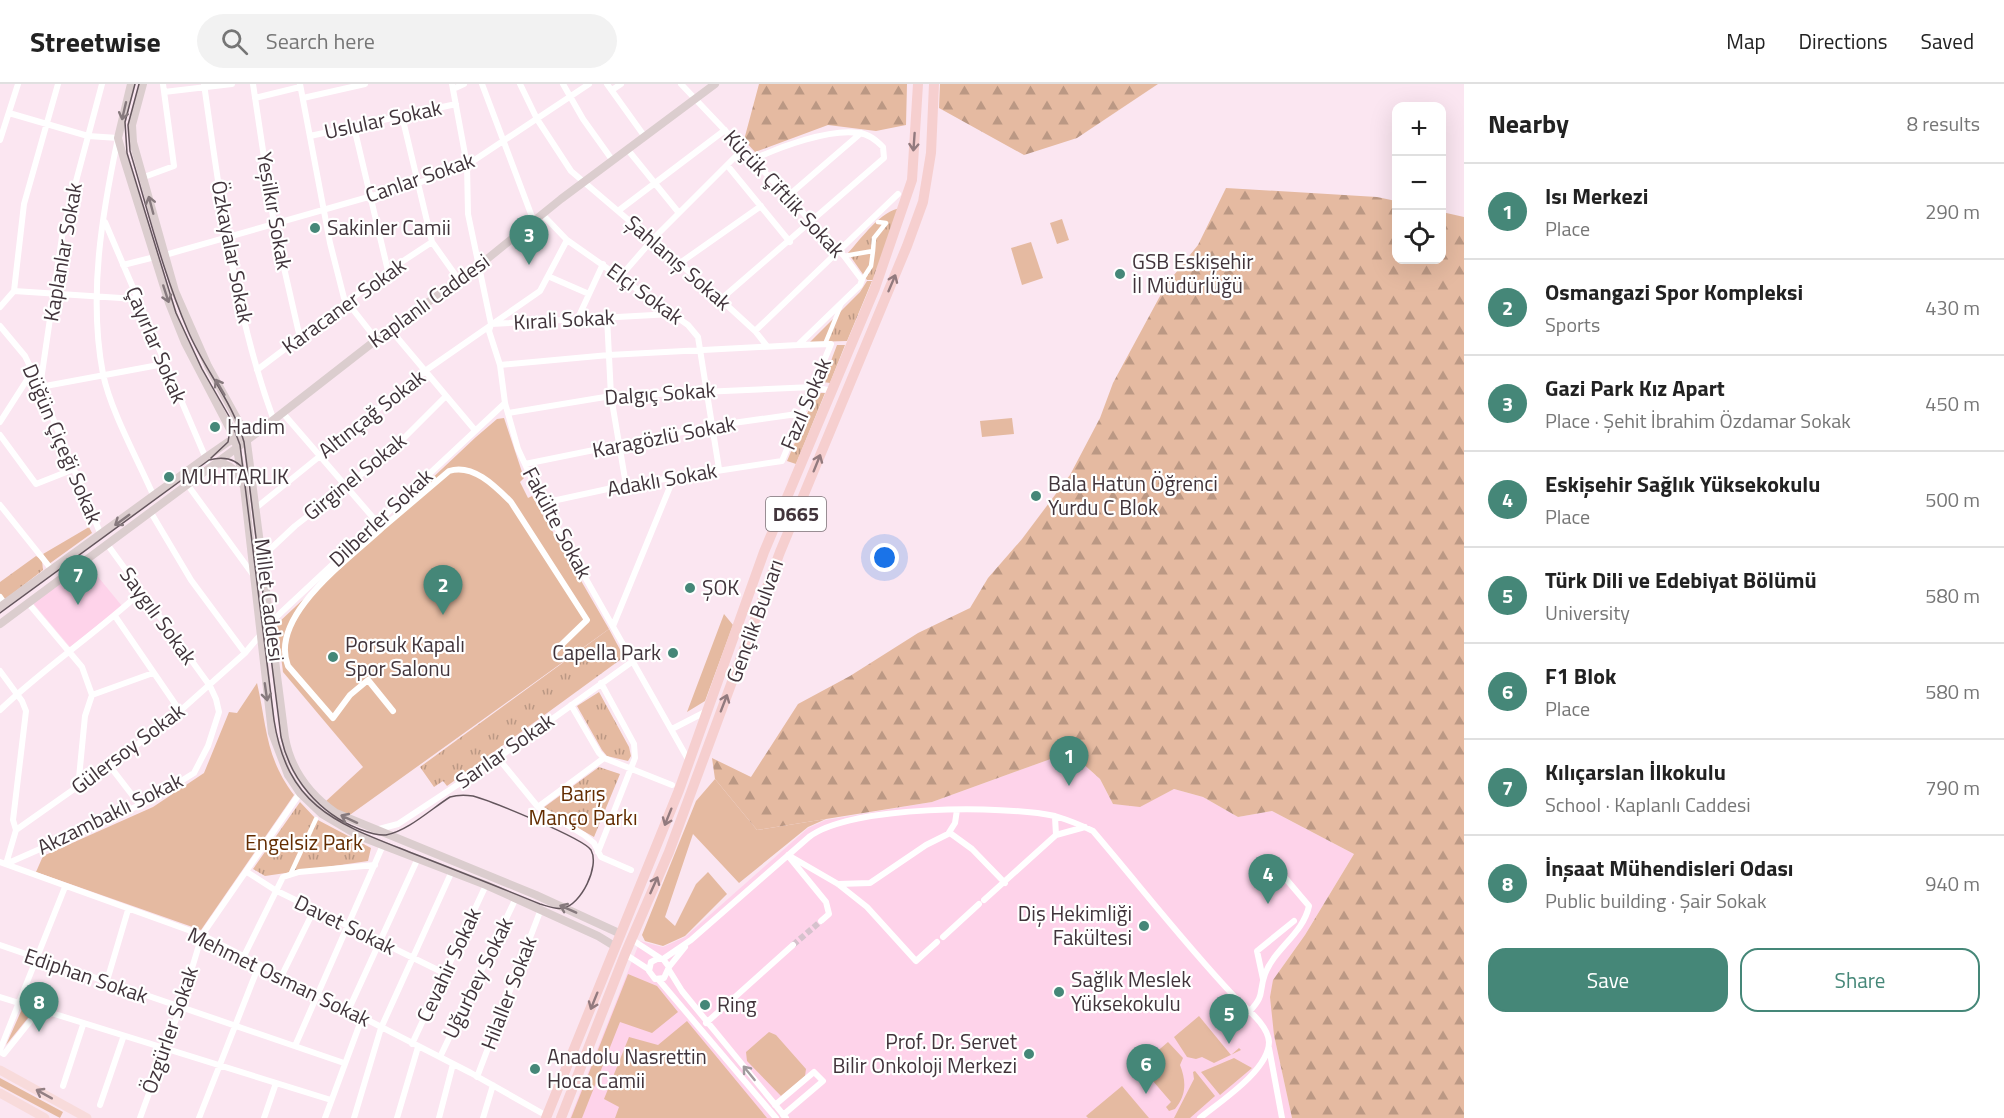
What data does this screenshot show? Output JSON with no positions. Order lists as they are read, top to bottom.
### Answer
{
  "streets": {
    "highway": ["D665", "Gençlik Bulvarı"],
    "main road": ["Kaplanlı Caddesi", "Millet Caddesi"],
    "street": [
      "Uslular Sokak",
      "Canlar Sokak",
      "Küçük Çiftlik Sokak",
      "Yeşilkır Sokak",
      "Kaplanlar Sokak",
      "Özkayalar Sokak",
      "Şahlanış Sokak",
      "Elçi Sokak",
      "Karacaner Sokak",
      "Kırali Sokak",
      "Çayırlar Sokak",
      "Dalgıç Sokak",
      "Fazıl Sokak",
      "Altınçağ Sokak",
      "Karagözlü Sokak",
      "Düğün Çiçeği Sokak",
      "Girginel Sokak",
      "Adaklı Sokak",
      "Dilberler Sokak",
      "Fakülte Sokak",
      "Saygılı Sokak",
      "Gülersoy Sokak",
      "Sarılar Sokak",
      "Akzambaklı Sokak",
      "Davet Sokak",
      "Cevahir Sokak",
      "Ediphan Sokak",
      "Mehmet Osman Sokak",
      "Uğurbey Sokak",
      "Hilaller Sokak",
      "Özgürler Sokak"
    ]
  },
  "crossings": [
    ["Uslular Sokak", "Fakülte Sokak"],
    ["Canlar Sokak", "Yeşilkır Sokak"],
    ["Canlar Sokak", "Özkayalar Sokak"],
    ["Canlar Sokak", "Şahlanış Sokak"],
    ["Canlar Sokak", "Fakülte Sokak"],
    ["Canlar Sokak", "Millet Caddesi"],
    ["Küçük Çiftlik Sokak", "Kaplanlı Caddesi"],
    ["Yeşilkır Sokak", "Karacaner Sokak"],
    ["Kaplanlar Sokak", "Düğün Çiçeği Sokak"],
    ["Özkayalar Sokak", "Kaplanlı Caddesi"],
    ["Özkayalar Sokak", "Karacaner Sokak"],
    ["Şahlanış Sokak", "Kaplanlı Caddesi"],
    ["Şahlanış Sokak", "Fazıl Sokak"],
    ["Elçi Sokak", "Kaplanlı Caddesi"],
    ["Elçi Sokak", "Kırali Sokak"],
    ["Elçi Sokak", "Dalgıç Sokak"],
    ["Elçi Sokak", "Altınçağ Sokak"],
    ["Elçi Sokak", "Karagözlü Sokak"],
    ["Elçi Sokak", "Adaklı Sokak"],
    ["Kaplanlı Caddesi", "Çayırlar Sokak"],
    ["Kaplanlı Caddesi", "Düğün Çiçeği Sokak"],
    ["Kaplanlı Caddesi", "Fakülte Sokak"],
    ["Kaplanlı Caddesi", "Millet Caddesi"],
    ["Kaplanlı Caddesi", "Saygılı Sokak"],
    ["Kırali Sokak", "Altınçağ Sokak"],
    ["Kırali Sokak", "Fakülte Sokak"],
    ["Dalgıç Sokak", "Fazıl Sokak"],
    ["Dalgıç Sokak", "Fakülte Sokak"],
    ["Dalgıç Sokak", "Gençlik Bulvarı"],
    ["Fazıl Sokak", "Karagözlü Sokak"],
    ["Fazıl Sokak", "Adaklı Sokak"],
    ["Altınçağ Sokak", "Fakülte Sokak"],
    ["Altınçağ Sokak", "Millet Caddesi"],
    ["Karagözlü Sokak", "Fakülte Sokak"],
    ["Girginel Sokak", "Millet Caddesi"],
    ["Adaklı Sokak", "Fakülte Sokak"],
    ["Dilberler Sokak", "Fakülte Sokak"],
    ["Dilberler Sokak", "Millet Caddesi"],
    ["Dilberler Sokak", "Gülersoy Sokak"],
    ["Fakülte Sokak", "Gençlik Bulvarı"],
    ["Fakülte Sokak", "Sarılar Sokak"],
    ["Millet Caddesi", "Gençlik Bulvarı"],
    ["Millet Caddesi", "Gülersoy Sokak"],
    ["Millet Caddesi", "Sarılar Sokak"],
    ["Millet Caddesi", "Cevahir Sokak"],
    ["Millet Caddesi", "Uğurbey Sokak"],
    ["Millet Caddesi", "Hilaller Sokak"],
    ["Millet Caddesi", "Özgürler Sokak"],
    ["Saygılı Sokak", "Gülersoy Sokak"],
    ["Saygılı Sokak", "Akzambaklı Sokak"],
    ["Gençlik Bulvarı", "Mehmet Osman Sokak"],
    ["Gülersoy Sokak", "Akzambaklı Sokak"],
    ["Akzambaklı Sokak", "Mehmet Osman Sokak"],
    ["Davet Sokak", "Cevahir Sokak"],
    ["Davet Sokak", "Özgürler Sokak"],
    ["Cevahir Sokak", "Mehmet Osman Sokak"],
    ["Ediphan Sokak", "Özgürler Sokak"],
    ["Mehmet Osman Sokak", "Uğurbey Sokak"],
    ["Mehmet Osman Sokak", "Hilaller Sokak"],
    ["Mehmet Osman Sokak", "Özgürler Sokak"]
  ],
  "parks": ["Barış Manço Parkı", "Engelsiz Park"],
  "places": [
    "Sakinler Camii",
    "GSB Eskişehir İl Müdürlüğü",
    "Hadim",
    "MUHTARLIK",
    "Bala Hatun Öğrenci Yurdu C Blok",
    "ŞOK",
    "Capella Park",
    "Porsuk Kapalı Spor Salonu",
    "Diş Hekimliği Fakültesi",
    "Sağlık Meslek Yüksekokulu",
    "Ring",
    "Prof. Dr. Servet Bilir Onkoloji Merkezi",
    "Anadolu Nasrettin Hoca Camii"
  ],
  "page": {
    "header": "Streetwise",
    "search": "Search here",
    "nav": ["Map", "Directions", "Saved"],
    "heading": ["Nearby", "8 results"],
    "map_buttons": ["+", "−"],
    "list": [
      {
        "mark": "1",
        "name": "Isı Merkezi",
        "note": "Place",
        "value": "290 m"
      },
      {
        "mark": "2",
        "name": "Osmangazi Spor Kompleksi",
        "note": "Sports",
        "value": "430 m"
      },
      {
        "mark": "3",
        "name": "Gazi Park Kız Apart",
        "note": "Place · Şehit İbrahim Özdamar Sokak",
        "value": "450 m"
      },
      {
        "mark": "4",
        "name": "Eskişehir Sağlık Yüksekokulu",
        "note": "Place",
        "value": "500 m"
      },
      {
        "mark": "5",
        "name": "Türk Dili ve Edebiyat Bölümü",
        "note": "University",
        "value": "580 m"
      },
      {
        "mark": "6",
        "name": "F1 Blok",
        "note": "Place",
        "value": "580 m"
      },
      {
        "mark": "7",
        "name": "Kılıçarslan İlkokulu",
        "note": "School · Kaplanlı Caddesi",
        "value": "790 m"
      },
      {
        "mark": "8",
        "name": "İnşaat Mühendisleri Odası",
        "note": "Public building · Şair Sokak",
        "value": "940 m"
      }
    ],
    "pins": [
      "3",
      "7",
      "2",
      "1",
      "4",
      "8",
      "5",
      "6"
    ],
    "buttons": ["Save", "Share"]
  }
}
